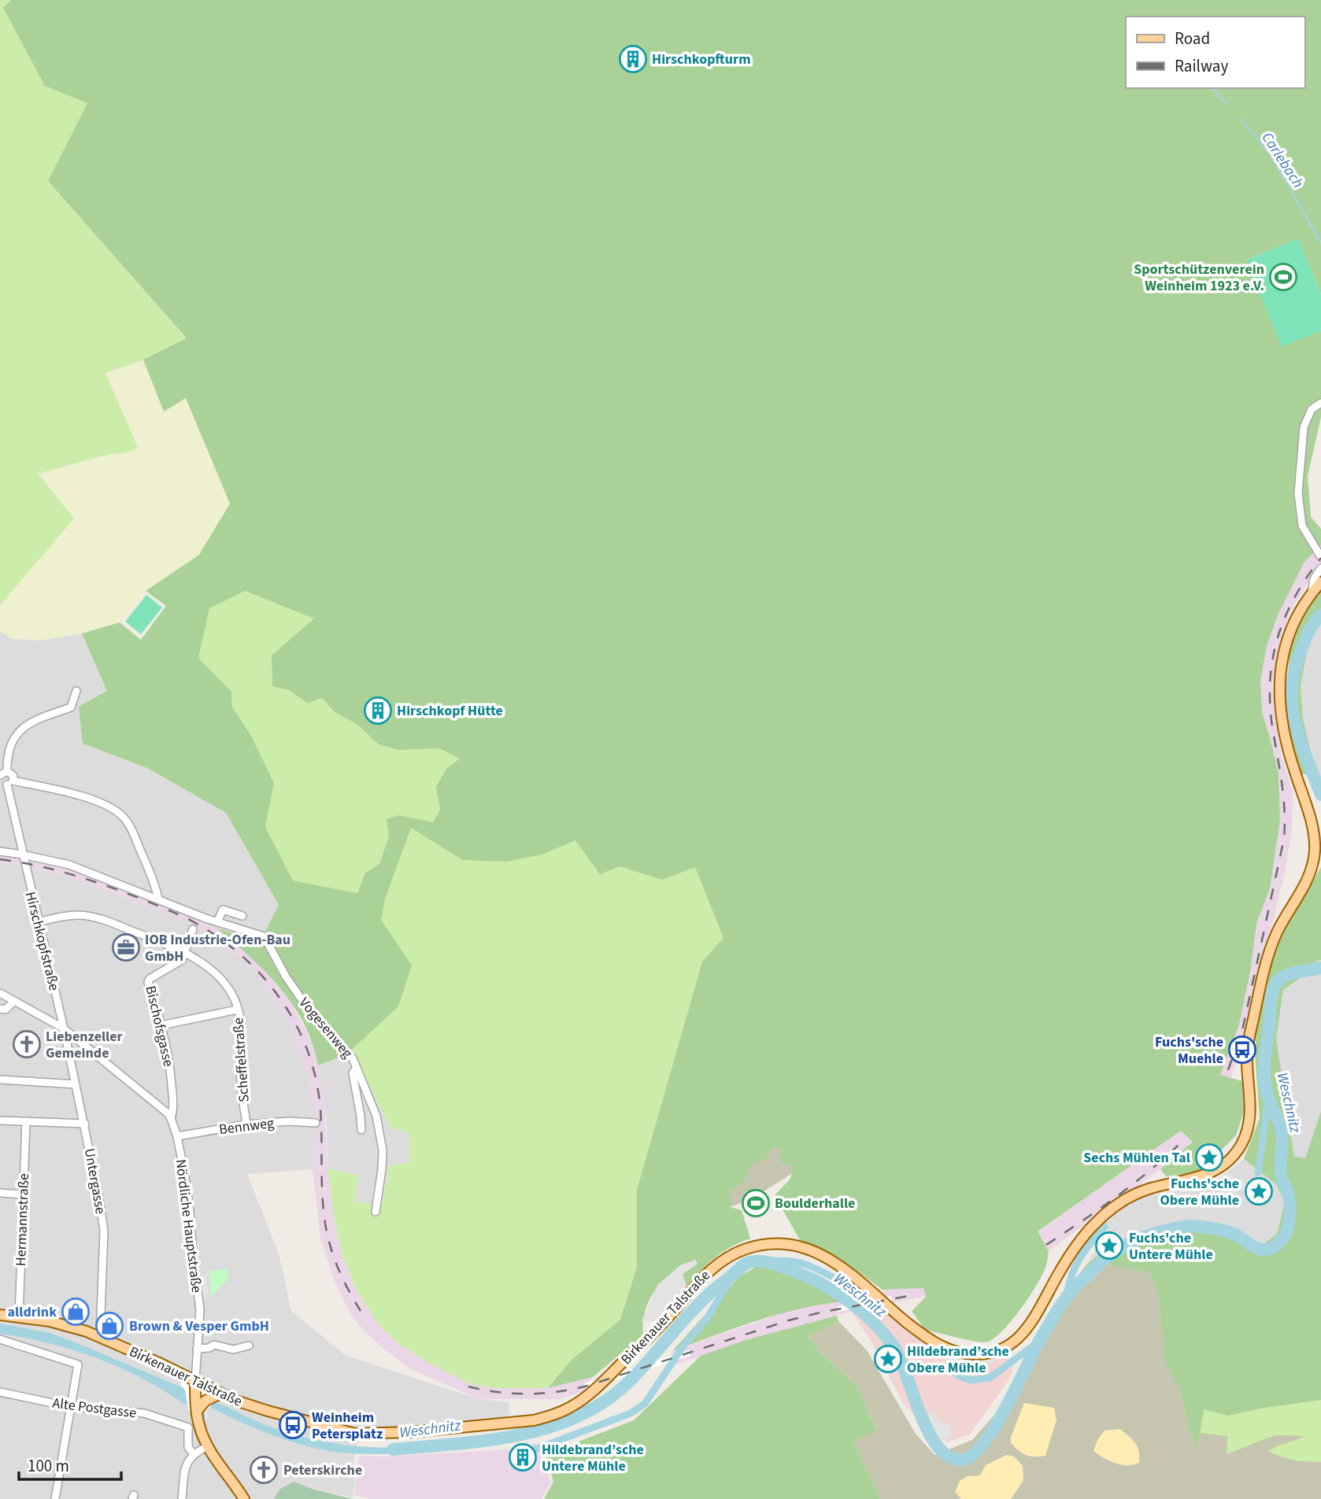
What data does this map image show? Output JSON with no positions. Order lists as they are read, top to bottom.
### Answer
{
  "streets": {
    "main road": ["Birkenauer Talstraße"],
    "street": [
      "Hirschkopfstraße",
      "Bischofsgasse",
      "Vogesenweg",
      "Scheffelstraße",
      "Bennweg",
      "Untergasse",
      "Hermannstraße",
      "Nördliche Hauptstraße",
      "Alte Postgasse"
    ]
  },
  "crossings": [
    ["Hirschkopfstraße", "Scheffelstraße"],
    ["Hirschkopfstraße", "Untergasse"],
    ["Hirschkopfstraße", "Nördliche Hauptstraße"],
    ["Bischofsgasse", "Scheffelstraße"],
    ["Bischofsgasse", "Nördliche Hauptstraße"],
    ["Scheffelstraße", "Bennweg"],
    ["Bennweg", "Nördliche Hauptstraße"],
    ["Untergasse", "Nördliche Hauptstraße"],
    ["Untergasse", "Birkenauer Talstraße"],
    ["Hermannstraße", "Birkenauer Talstraße"],
    ["Nördliche Hauptstraße", "Birkenauer Talstraße"]
  ],
  "water": ["Carlebach", "Weschnitz"],
  "places": {
    "building": ["Hirschkopfturm", "Hirschkopf Hütte", "Hildebrand’sche Untere Mühle"],
    "sports": ["Sportschützenverein Weinheim 1923 e.V.", "Boulderhalle"],
    "office": ["IOB Industrie-Ofen-Bau GmbH"],
    "church": ["Liebenzeller Gemeinde", "Peterskirche"],
    "bus stop": ["Fuchs'sche Muehle", "Weinheim Petersplatz"],
    "place": [
      "Sechs Mühlen Tal",
      "Fuchs'sche Obere Mühle",
      "Fuchs'che Untere Mühle",
      "Hildebrand’sche Obere Mühle"
    ],
    "shop": ["alldrink", "Brown & Vesper GmbH"]
  },
  "legend": ["Road", "Railway"],
  "scale_bar": "100 m"
}
